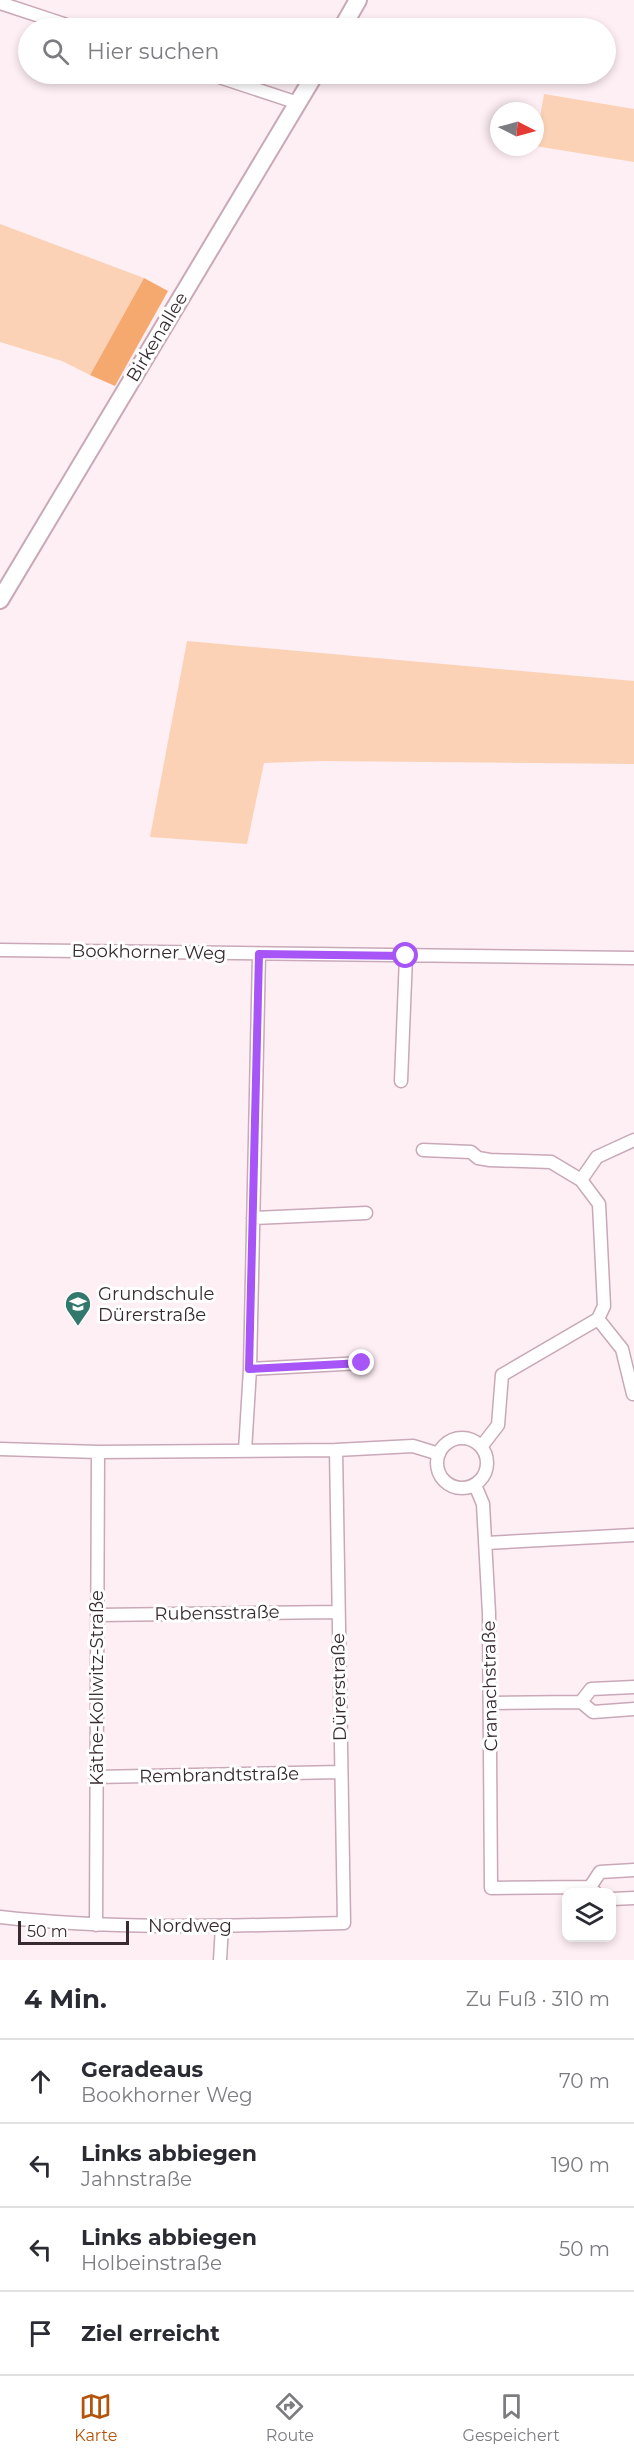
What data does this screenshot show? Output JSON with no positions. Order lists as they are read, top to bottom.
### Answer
{
  "streets": {
    "street": [
      "Birkenallee",
      "Bookhorner Weg",
      "Rubensstraße",
      "Cranachstraße",
      "Dürerstraße",
      "Käthe-Kollwitz-Straße",
      "Rembrandtstraße",
      "Nordweg"
    ]
  },
  "crossings": [
    ["Rubensstraße", "Dürerstraße"],
    ["Rubensstraße", "Käthe-Kollwitz-Straße"],
    ["Dürerstraße", "Rembrandtstraße"],
    ["Dürerstraße", "Nordweg"],
    ["Käthe-Kollwitz-Straße", "Rembrandtstraße"],
    ["Käthe-Kollwitz-Straße", "Nordweg"]
  ],
  "places": {
    "school or university": ["Grundschule Dürerstraße"]
  },
  "scale_bar": "50 m",
  "north": "right",
  "page": {
    "search": "Hier suchen",
    "scale": "50 m",
    "heading": ["4 Min.", "Zu Fuß · 310 m"],
    "list": [
      ["Geradeaus", "Bookhorner Weg", "70 m"],
      ["Links abbiegen", "Jahnstraße", "190 m"],
      ["Links abbiegen", "Holbeinstraße", "50 m"],
      "Ziel erreicht"
    ],
    "nav": ["Karte", "Route", "Gespeichert"]
  }
}
